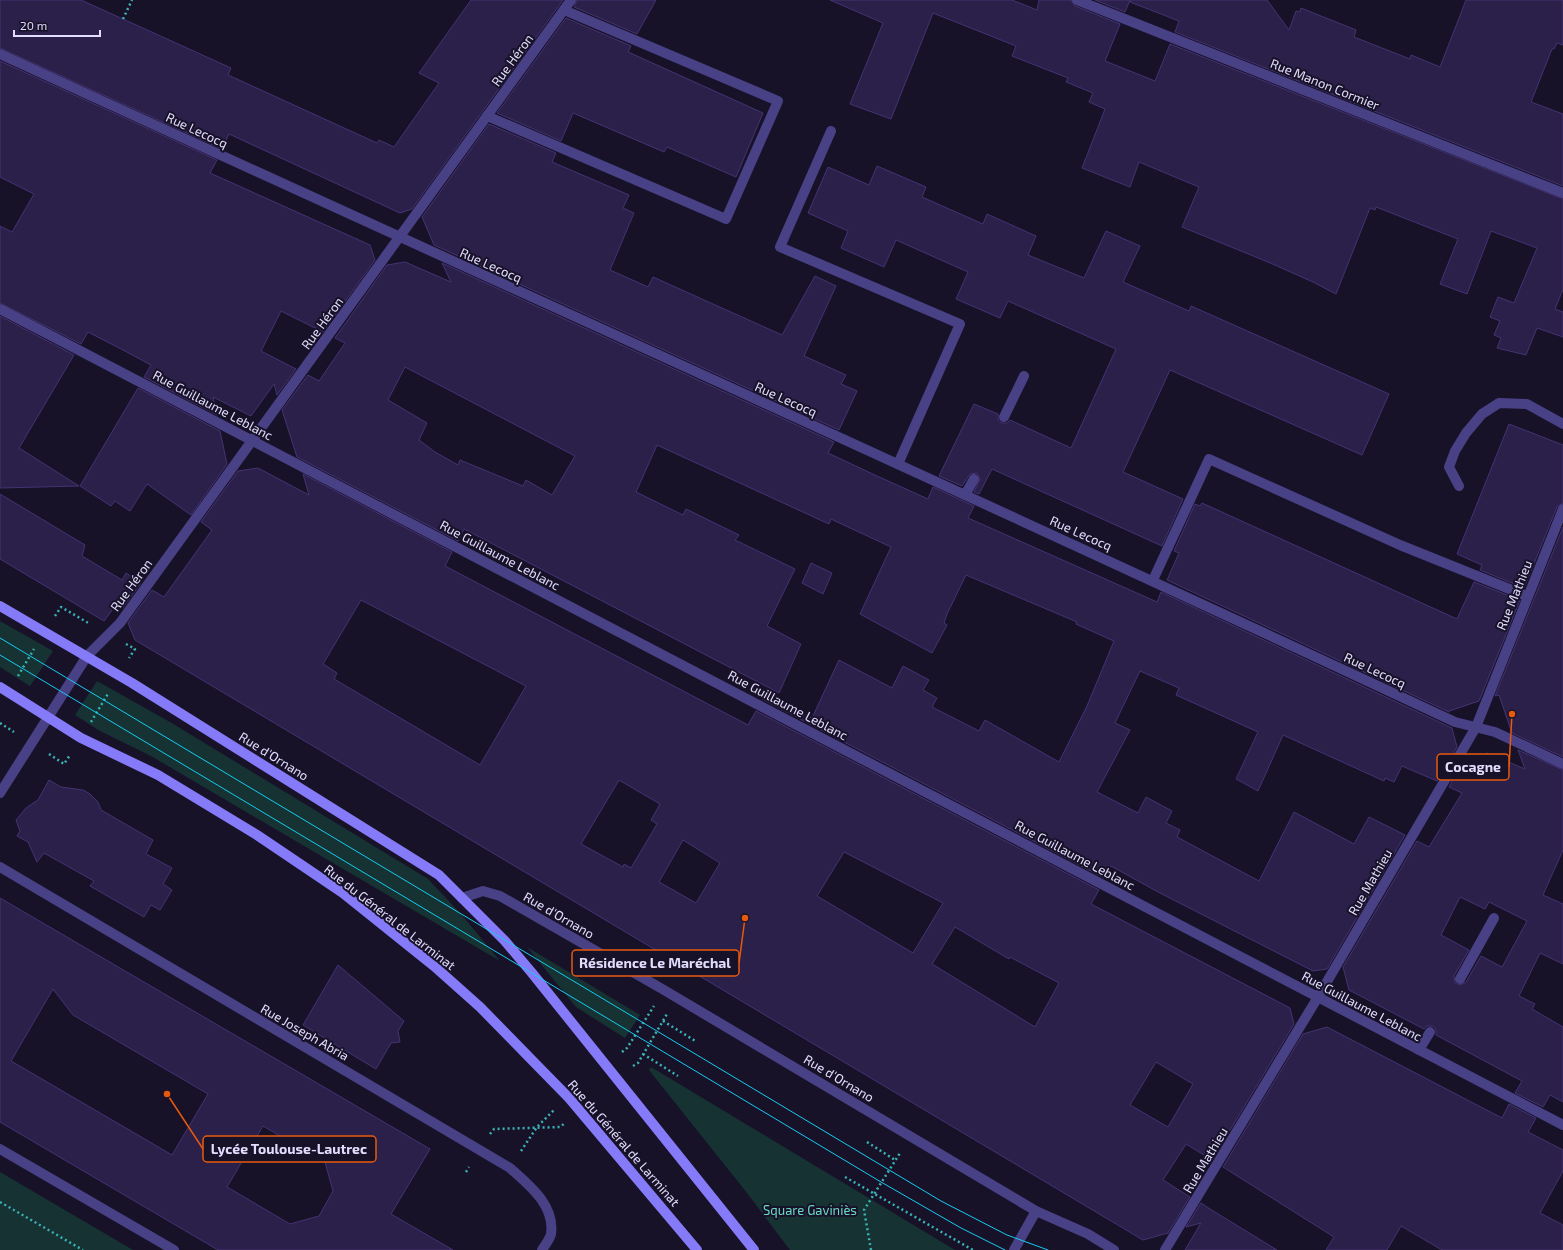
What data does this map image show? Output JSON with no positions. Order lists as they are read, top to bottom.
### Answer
{
  "streets": {
    "main road": ["Rue d'Ornano", "Rue du Général de Larminat"],
    "street": [
      "Rue Héron",
      "Rue Manon Cormier",
      "Rue Lecocq",
      "Rue Guillaume Leblanc",
      "Rue Mathieu",
      "Rue Joseph Abria"
    ]
  },
  "crossings": [
    ["Rue Héron", "Rue Lecocq"],
    ["Rue Héron", "Rue Guillaume Leblanc"],
    ["Rue Héron", "Rue d'Ornano"],
    ["Rue Héron", "Rue du Général de Larminat"],
    ["Rue Lecocq", "Rue Mathieu"],
    ["Rue Guillaume Leblanc", "Rue Mathieu"]
  ],
  "parks": ["Square Gaviniès"],
  "places": ["Cocagne", "Résidence Le Maréchal", "Lycée Toulouse-Lautrec"],
  "scale_bar": "20 m"
}
